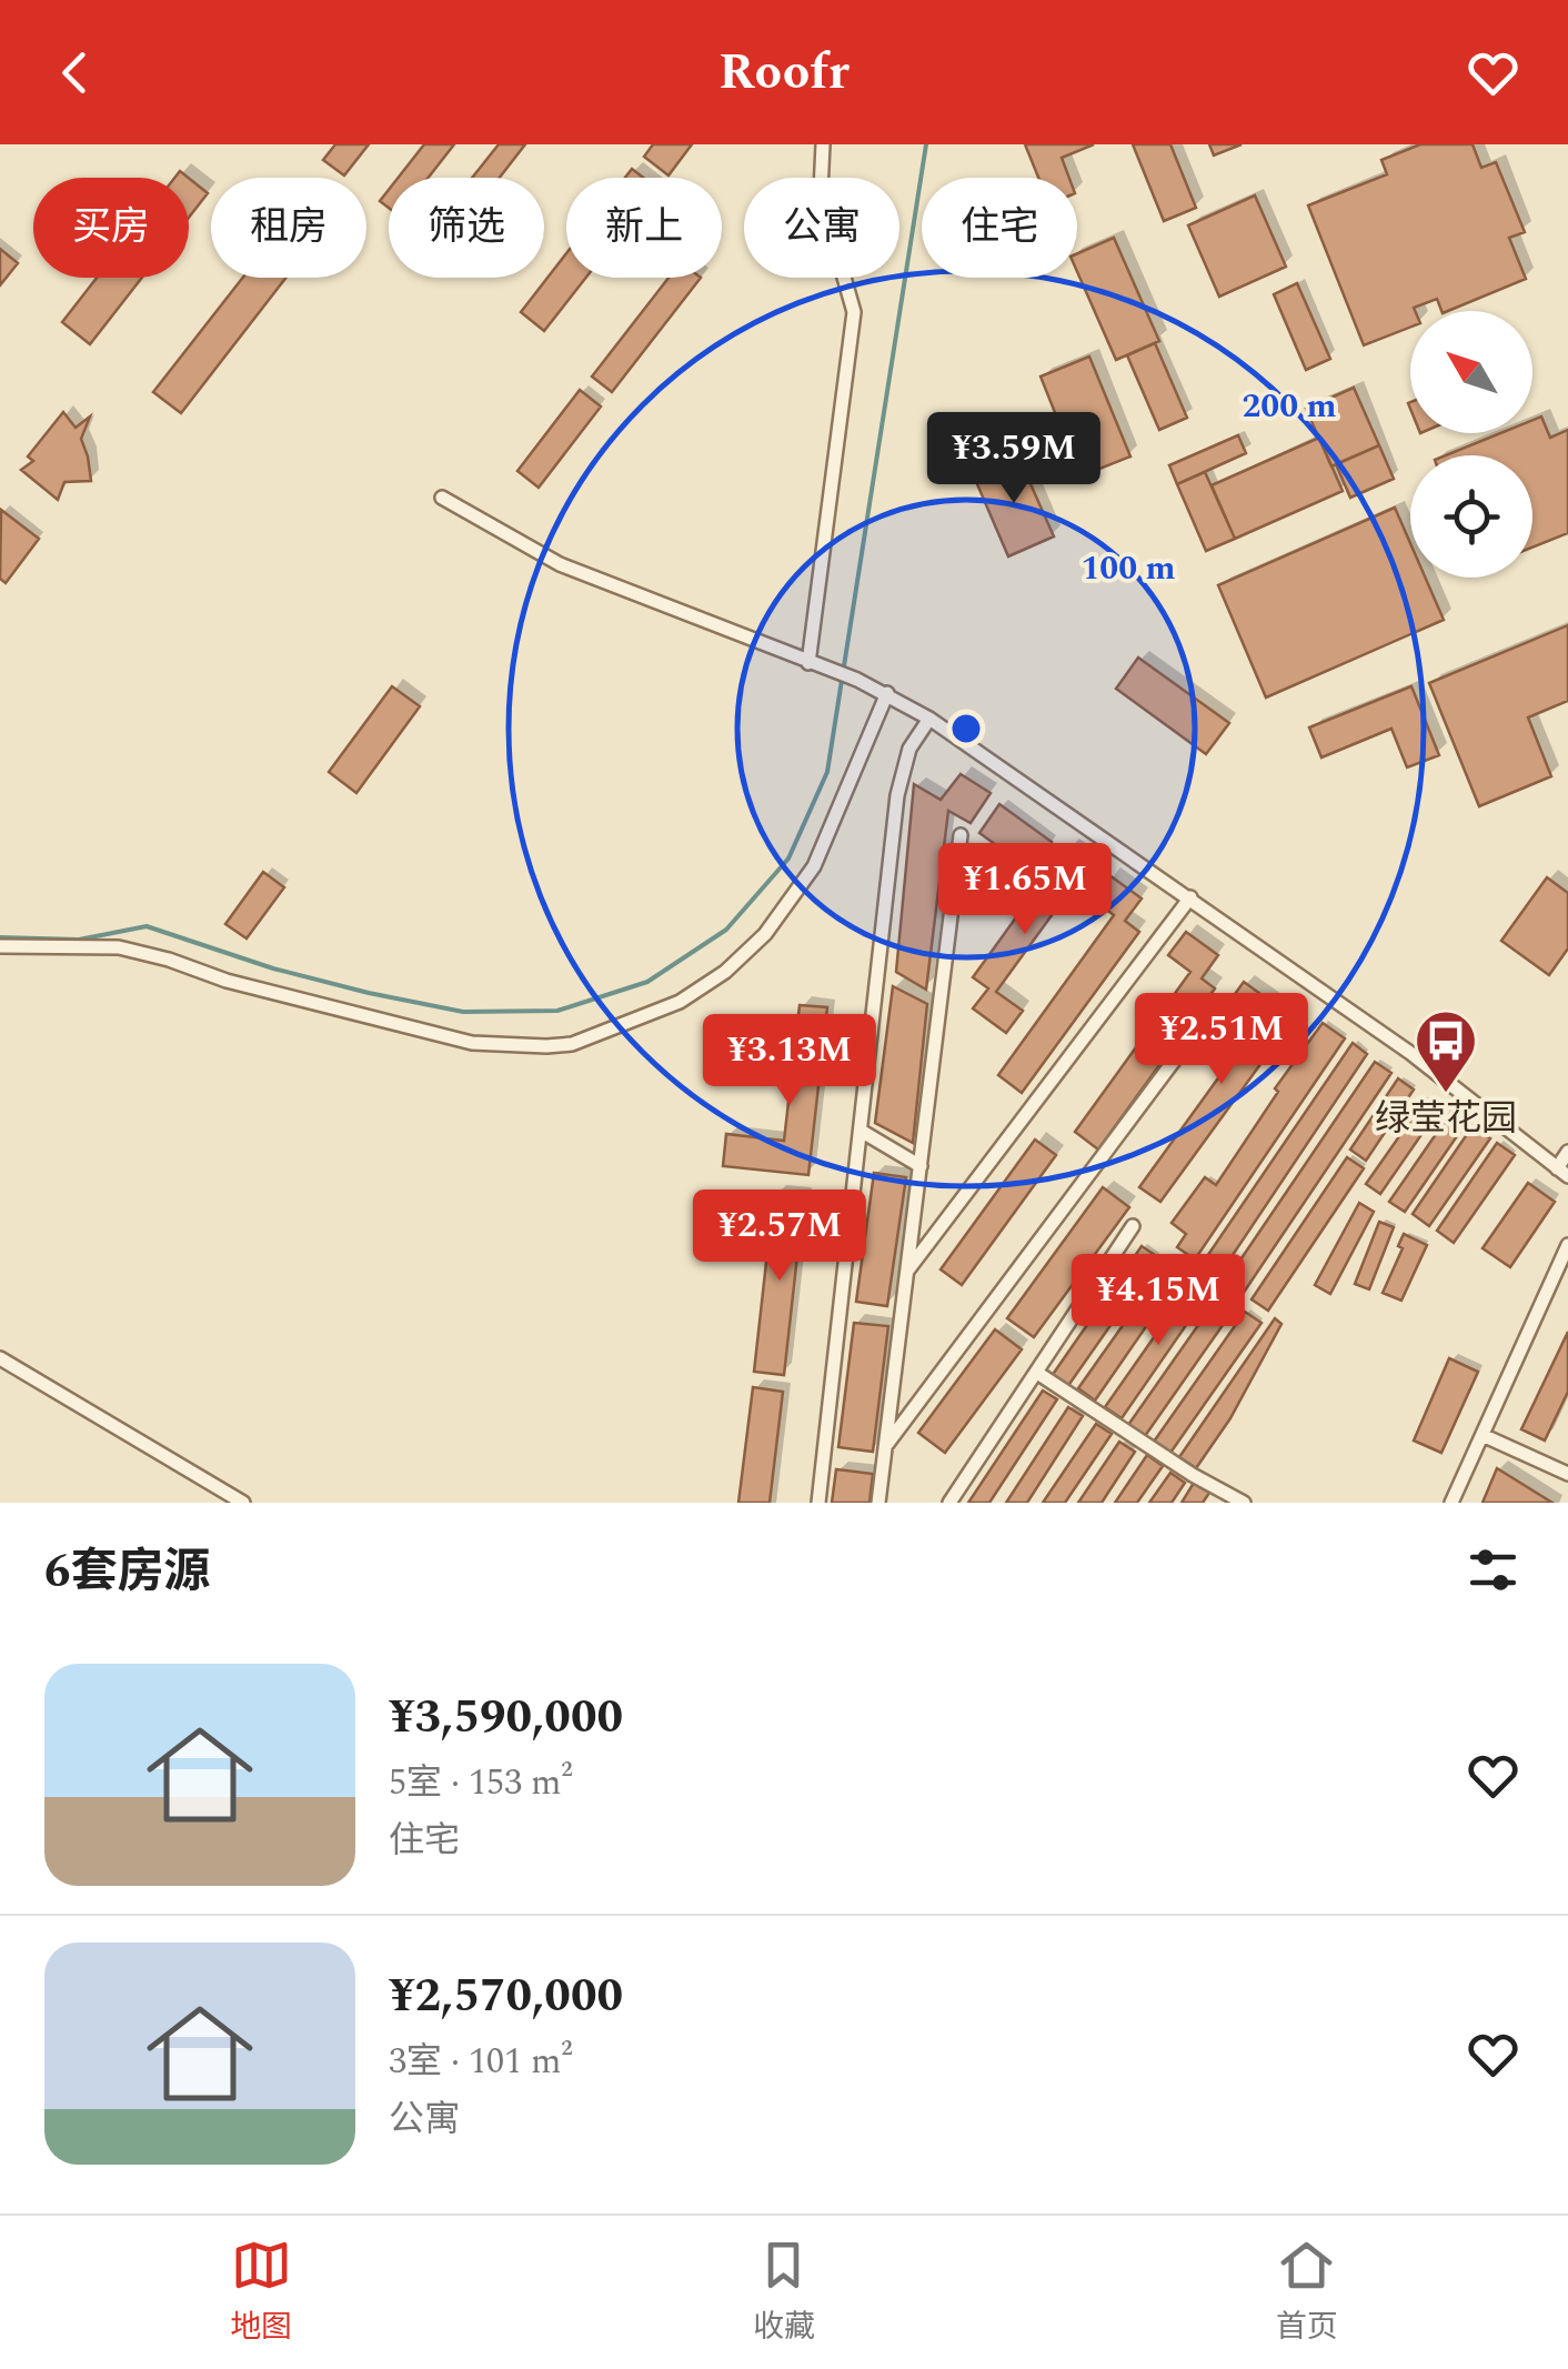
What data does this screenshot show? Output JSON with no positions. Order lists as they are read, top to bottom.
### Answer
{
  "places": {
    "bus stop": ["绿莹花园"]
  },
  "north": "top left",
  "page": {
    "header": "Roofr",
    "chip": [
      "买房",
      "租房",
      "筛选",
      "新上",
      "公寓",
      "住宅"
    ],
    "price": [
      "¥3.59M",
      "¥1.65M",
      "¥2.51M",
      "¥3.13M",
      "¥2.57M",
      "¥4.15M"
    ],
    "heading": "6套房源",
    "list": [
      {
        "name": "¥3,590,000",
        "note": "5室 · 153 m² · 住宅"
      },
      {
        "name": "¥2,570,000",
        "note": "3室 · 101 m² · 公寓"
      }
    ],
    "tabs": ["地图", "收藏", "首页"]
  },
  "rings": ["200 m", "100 m"]
}
